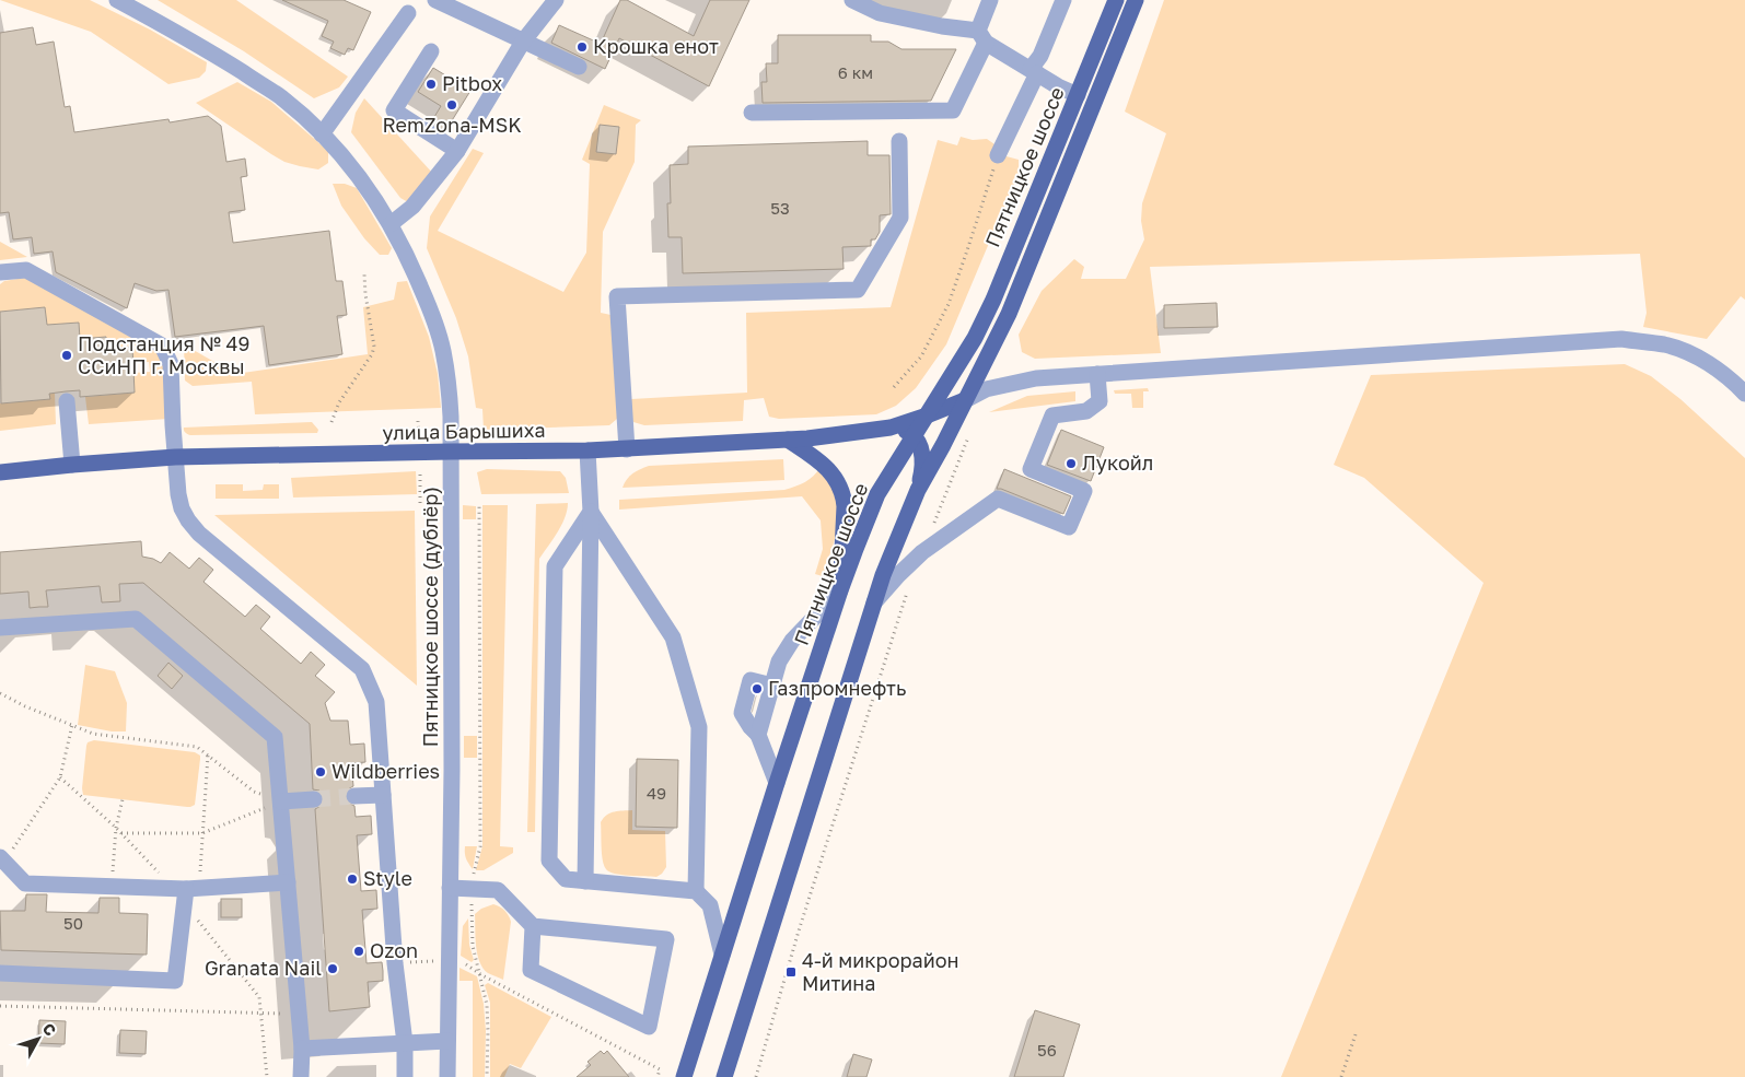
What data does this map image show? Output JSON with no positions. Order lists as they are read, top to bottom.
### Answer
{
  "streets": {
    "main road": ["Пятницкое шоссе", "улица Барышиха"],
    "street": ["Пятницкое шоссе (дублёр)"]
  },
  "crossings": [
    ["Пятницкое шоссе", "улица Барышиха"],
    ["улица Барышиха", "Пятницкое шоссе (дублёр)"]
  ],
  "places": {
    "other": [
      "Крошка енот",
      "Pitbox",
      "RemZona-MSK",
      "Подстанция № 49 ССиНП г. Москвы",
      "Лукойл",
      "Газпромнефть",
      "Wildberries",
      "Style",
      "Ozon",
      "Granata Nail"
    ],
    "transit": ["4-й микрорайон Митина"]
  },
  "house_numbers": [
    "6 км",
    "53",
    "49",
    "50",
    "56"
  ],
  "north": "top right"
}
